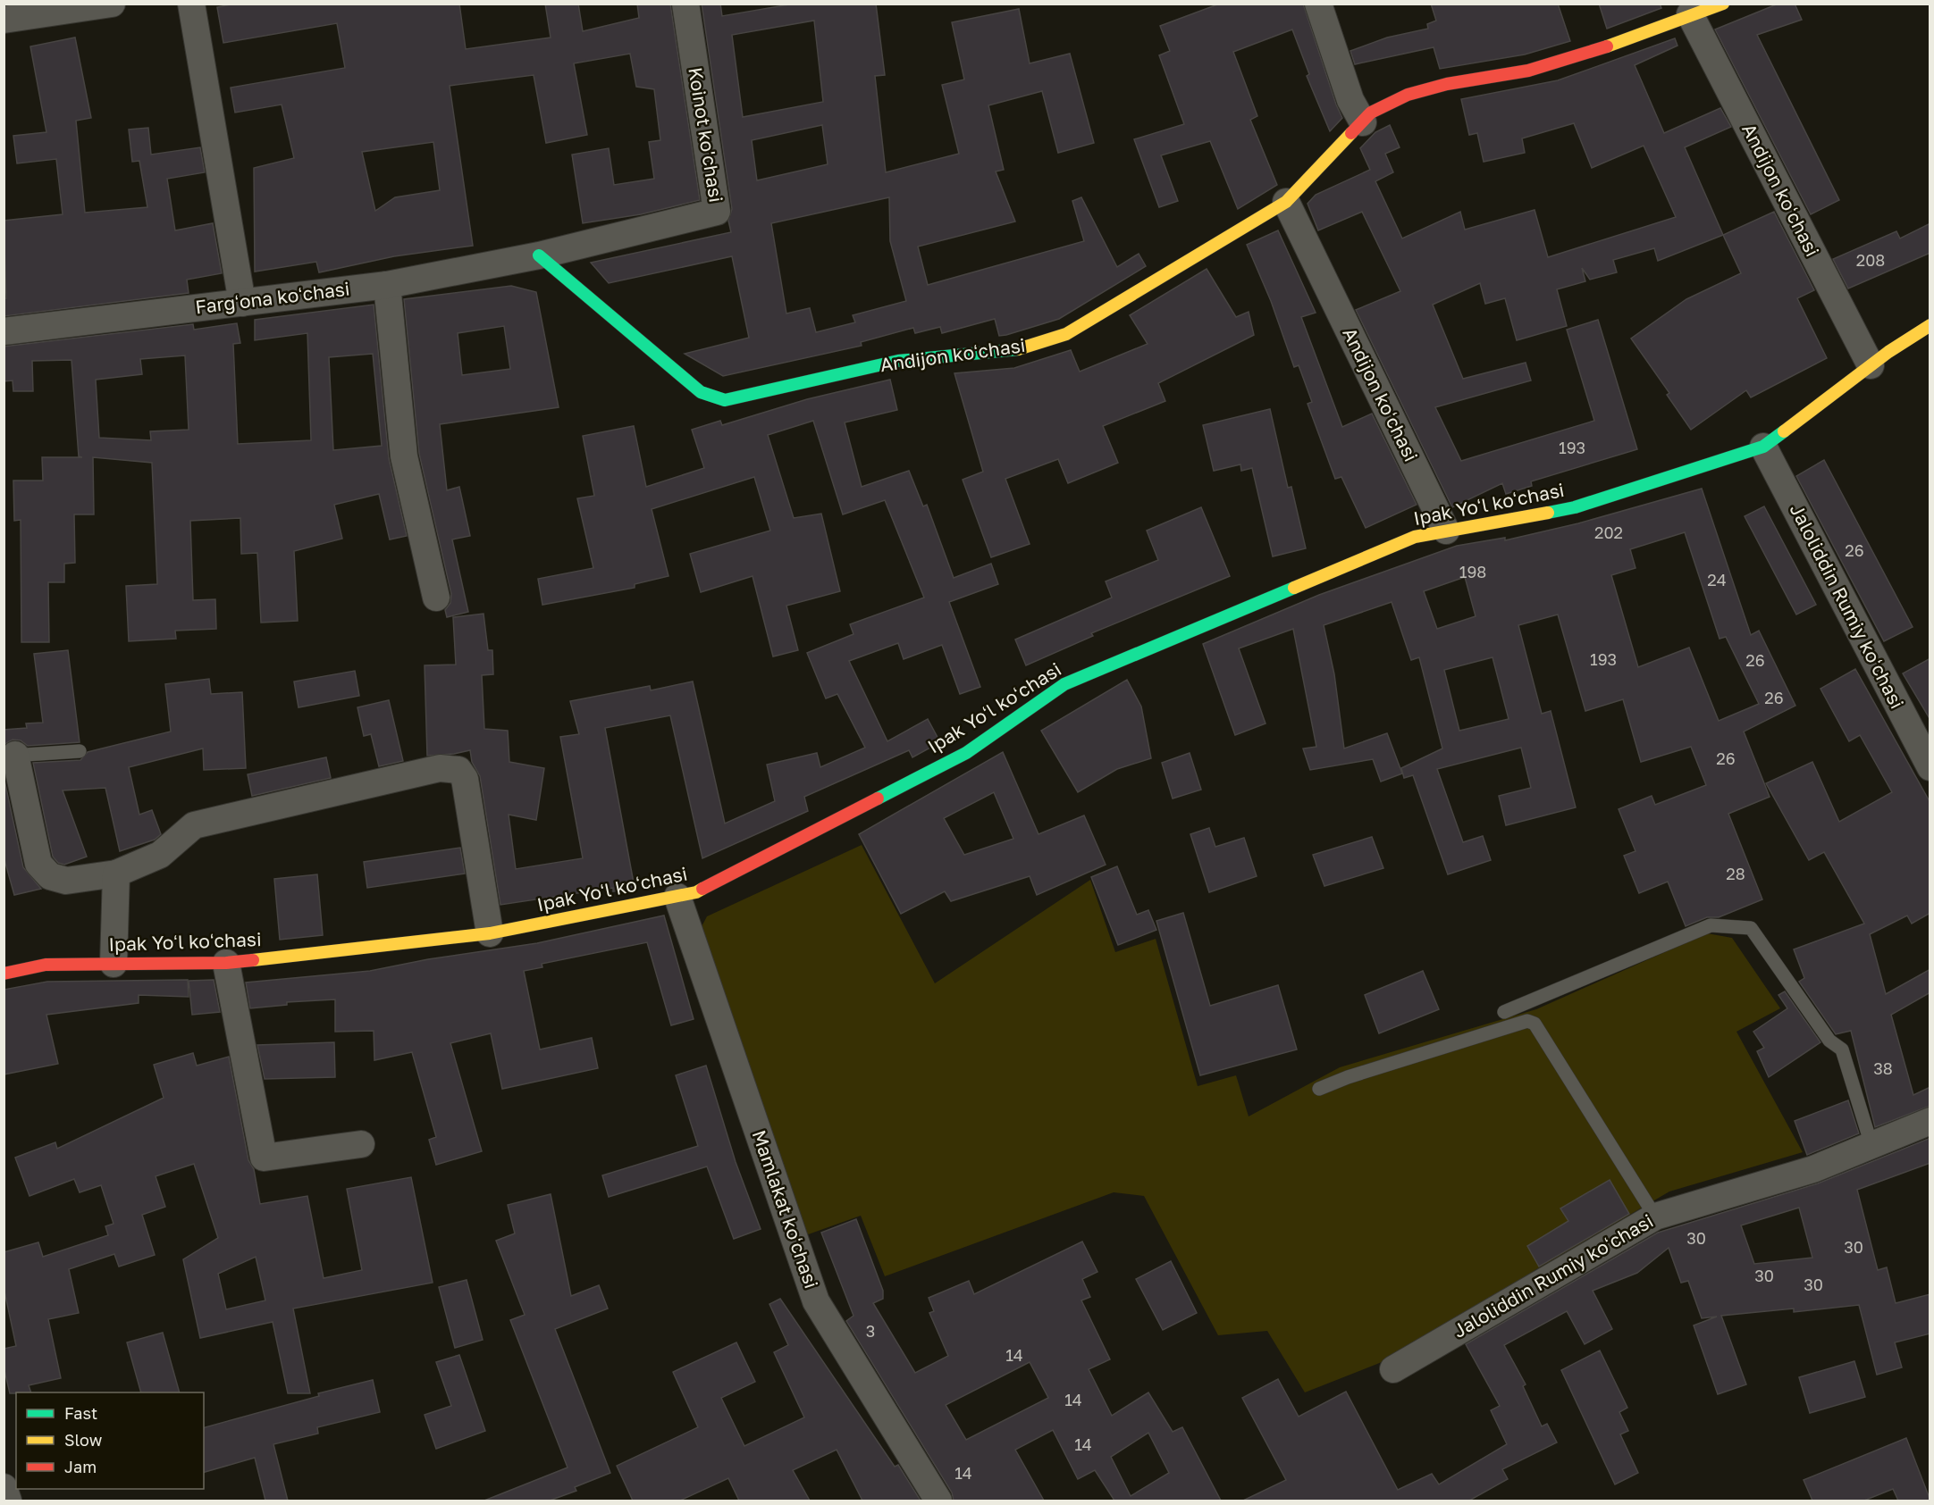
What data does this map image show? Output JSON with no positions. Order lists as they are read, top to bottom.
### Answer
{
  "streets": {
    "street": [
      "Koinot ko'chasi",
      "Andijon koʻchasi",
      "Fargʻona koʻchasi",
      "Ipak Yoʻl koʻchasi",
      "Jaloliddin Rumiy koʻchasi",
      "Mamlakat koʻchasi"
    ]
  },
  "crossings": [
    ["Koinot ko'chasi", "Andijon koʻchasi"],
    ["Koinot ko'chasi", "Fargʻona koʻchasi"],
    ["Andijon koʻchasi", "Fargʻona koʻchasi"],
    ["Andijon koʻchasi", "Ipak Yoʻl koʻchasi"],
    ["Ipak Yoʻl koʻchasi", "Jaloliddin Rumiy koʻchasi"],
    ["Ipak Yoʻl koʻchasi", "Mamlakat koʻchasi"]
  ],
  "house_numbers": [
    "208",
    "193",
    "202",
    "26",
    "198",
    "24",
    "193",
    "26",
    "26",
    "26",
    "28",
    "38",
    "30",
    "30",
    "30",
    "30",
    "3",
    "14",
    "14",
    "14",
    "14"
  ],
  "legend": ["Fast", "Slow", "Jam"]
}
